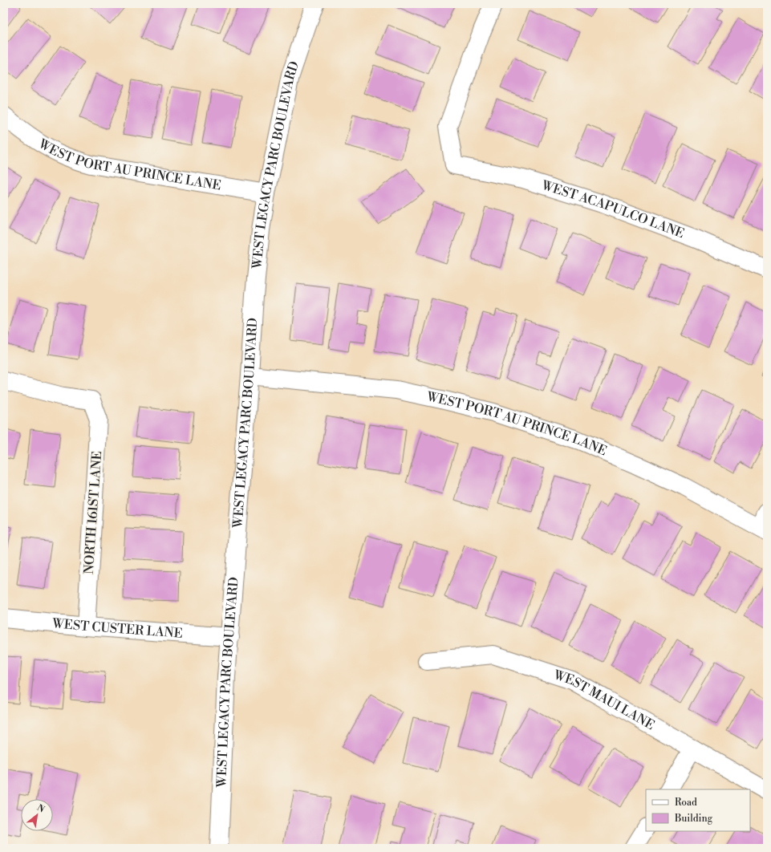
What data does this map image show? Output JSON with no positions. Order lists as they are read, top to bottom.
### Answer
{
  "streets": {
    "street": [
      "WEST PORT AU PRINCE LANE",
      "WEST LEGACY PARC BOULEVARD",
      "WEST ACAPULCO LANE",
      "NORTH 161ST LANE",
      "WEST CUSTER LANE",
      "WEST MAUI LANE"
    ]
  },
  "crossings": [
    ["WEST PORT AU PRINCE LANE", "WEST LEGACY PARC BOULEVARD"],
    ["WEST LEGACY PARC BOULEVARD", "WEST CUSTER LANE"],
    ["NORTH 161ST LANE", "WEST CUSTER LANE"]
  ],
  "legend": ["Road", "Building"],
  "north": "top right"
}
